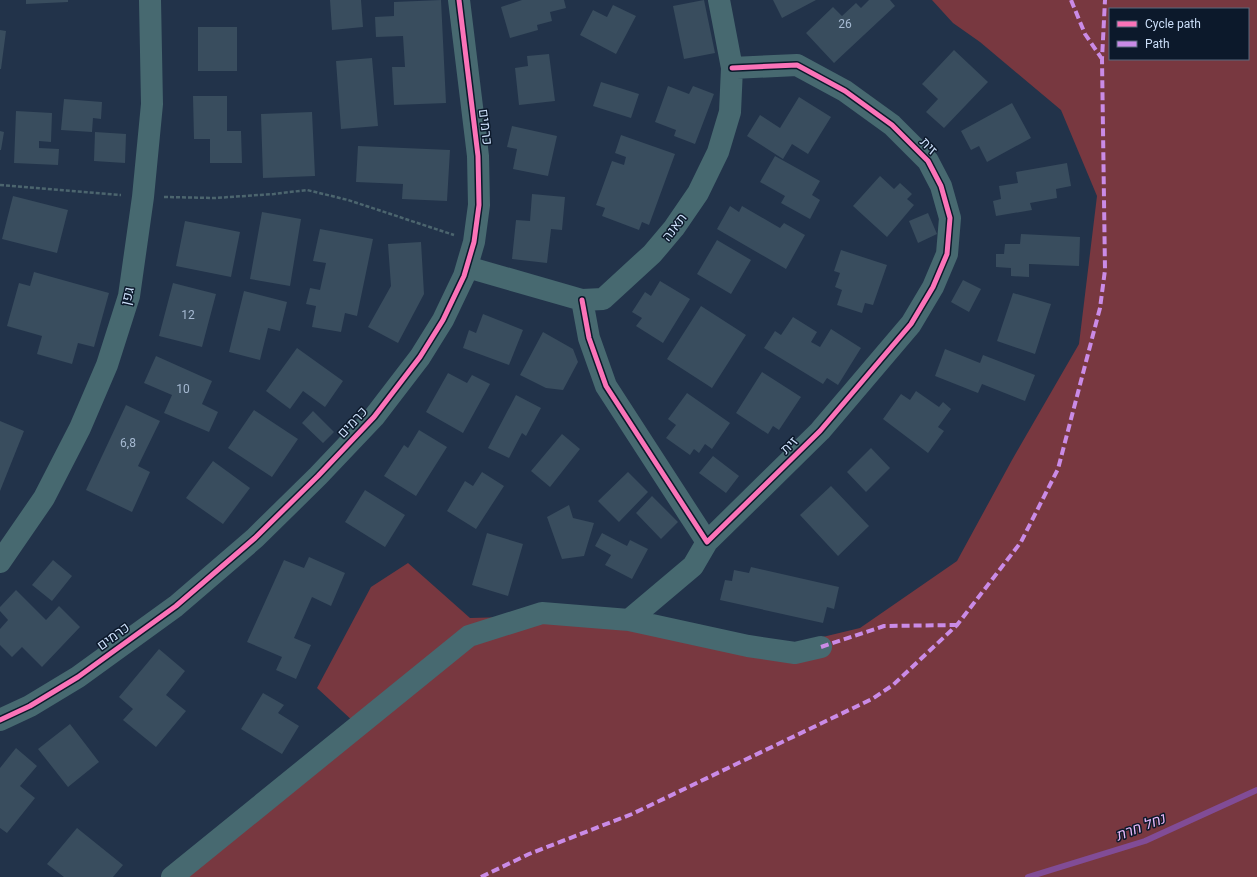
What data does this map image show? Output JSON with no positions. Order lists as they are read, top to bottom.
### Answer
{
  "streets": {
    "street": [
      "כרמים",
      "זית",
      "תאנה",
      "גפן"
    ]
  },
  "crossings": [
    ["כרמים", "תאנה"],
    ["זית", "תאנה"]
  ],
  "water": ["נחל חרת"],
  "house_numbers": [
    "26",
    "12",
    "10",
    "6,8"
  ],
  "legend": ["Cycle path", "Path"]
}
